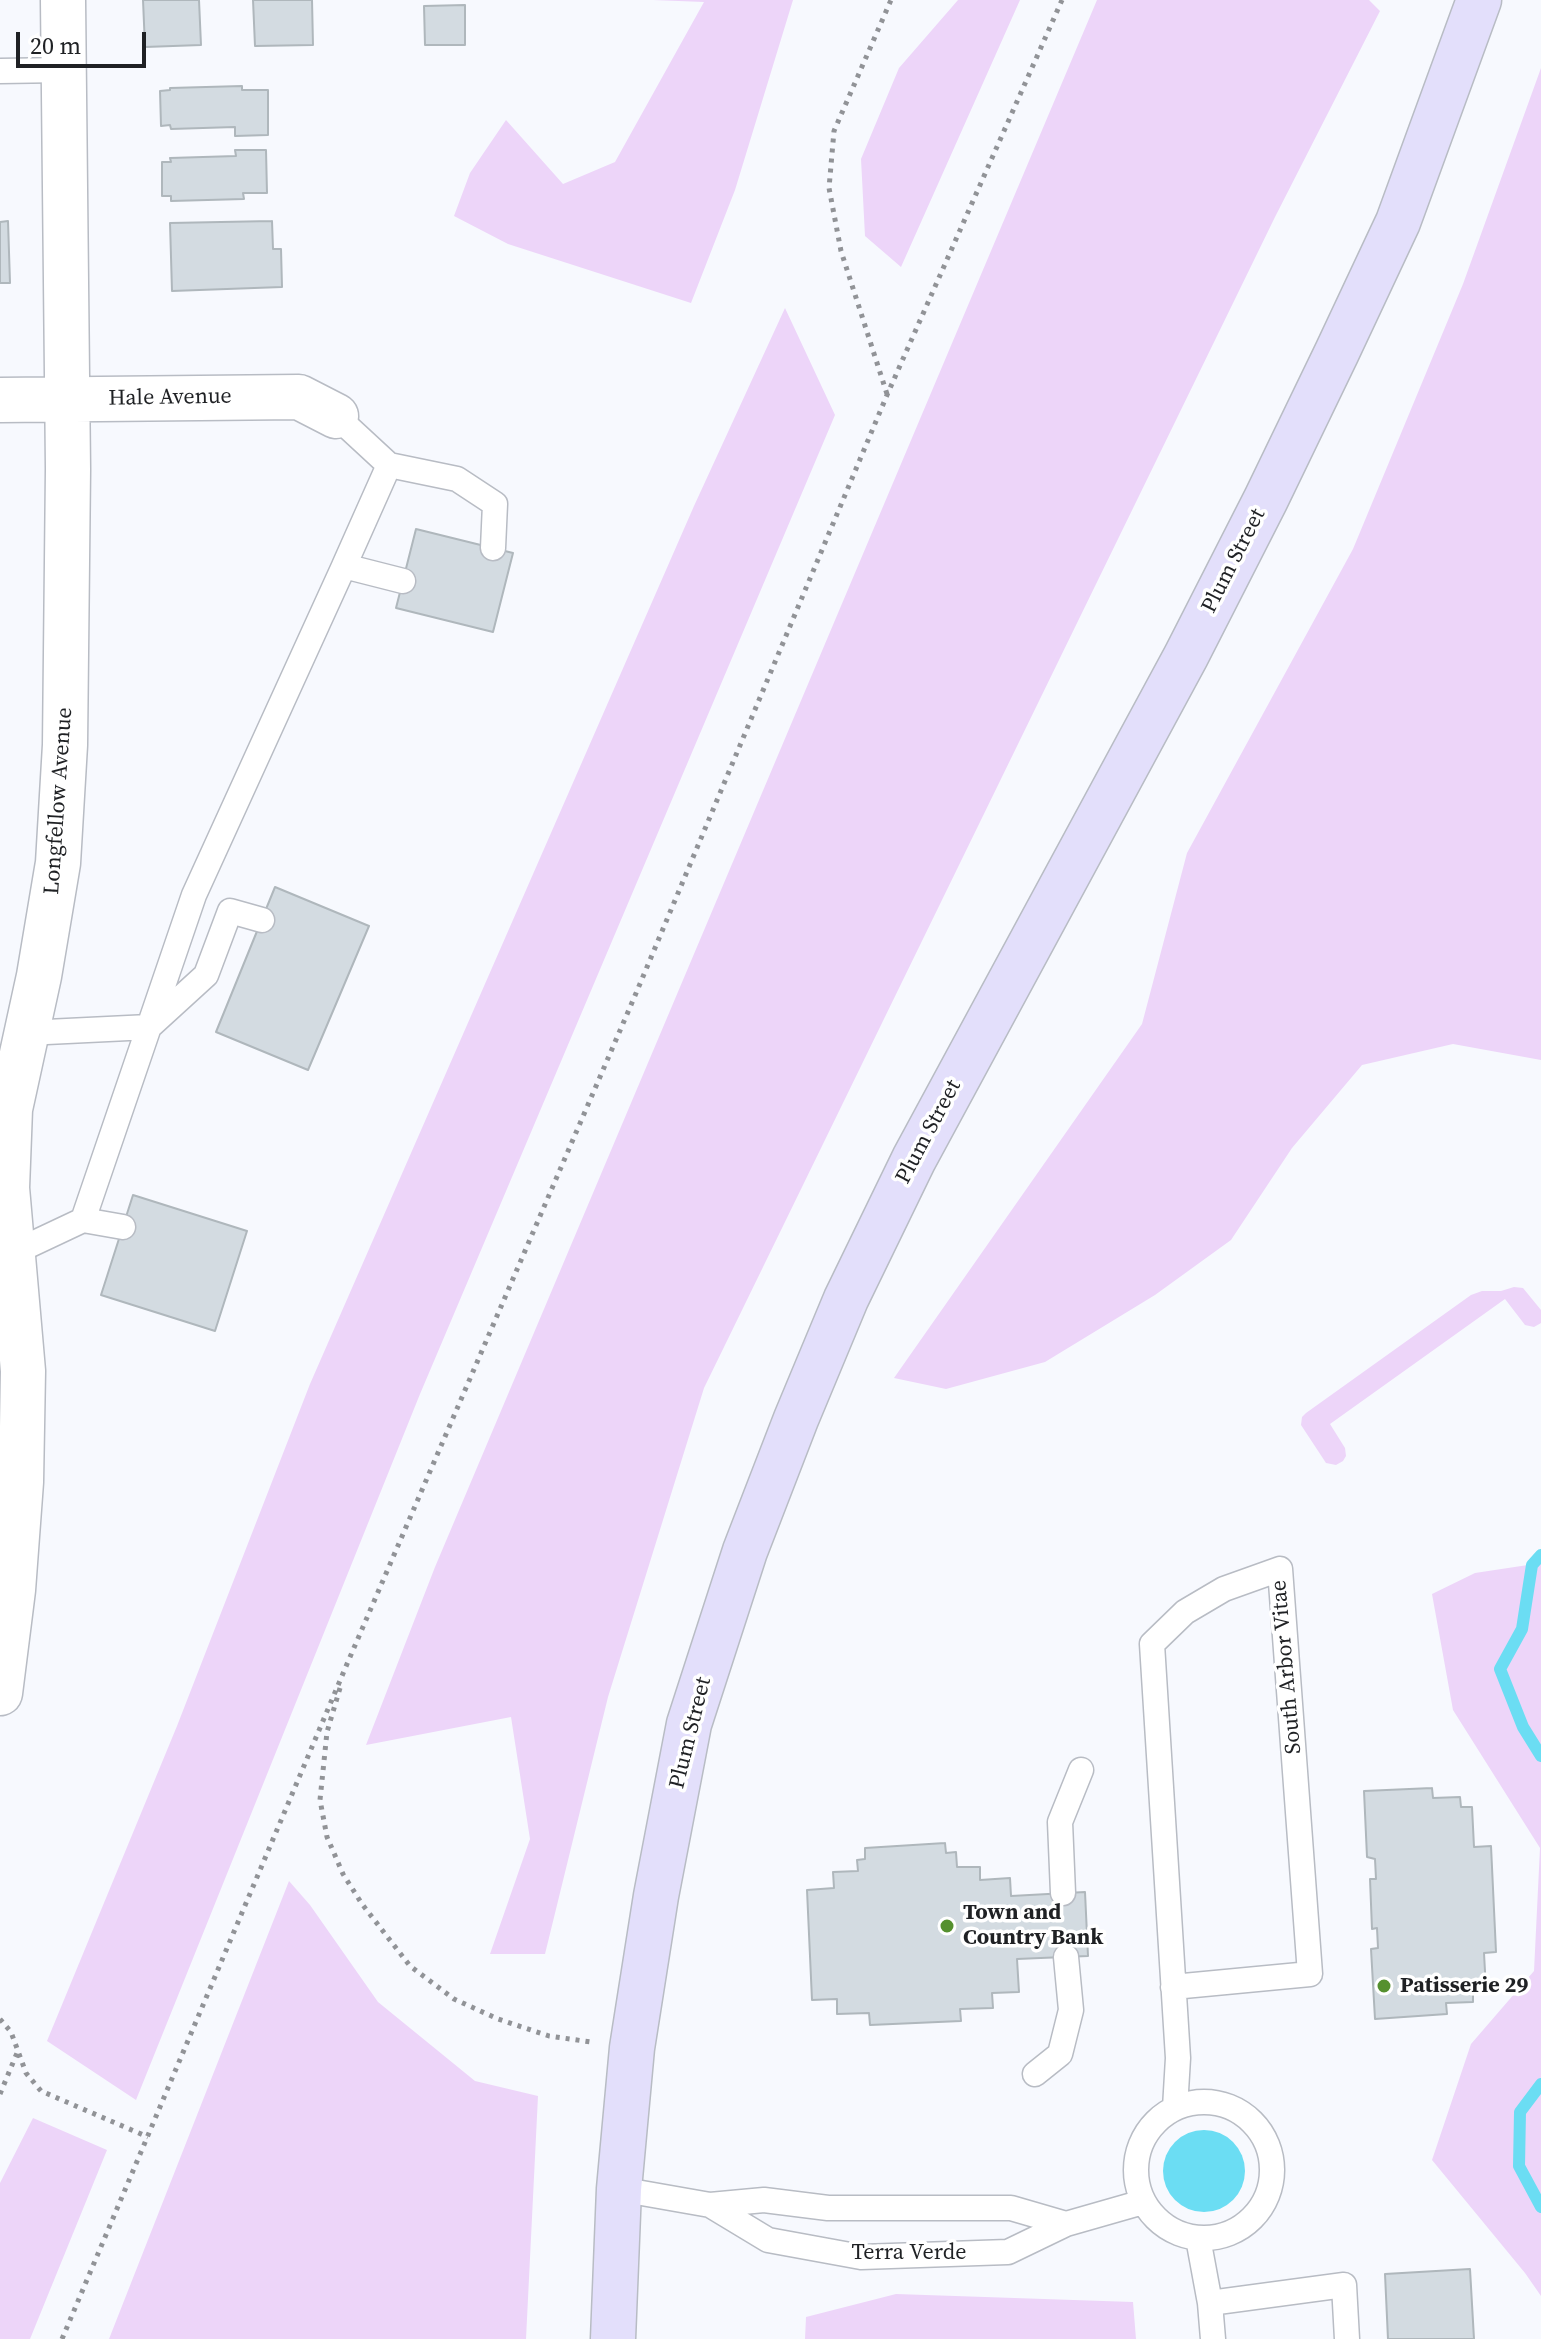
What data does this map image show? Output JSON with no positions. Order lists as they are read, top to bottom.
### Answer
{
  "streets": {
    "main road": ["Plum Street"],
    "street": ["Hale Avenue", "Longfellow Avenue"],
    "lane": ["South Arbor Vitae", "Terra Verde"]
  },
  "crossings": [
    ["Hale Avenue", "Longfellow Avenue"],
    ["Plum Street", "Terra Verde"],
    ["South Arbor Vitae", "Terra Verde"]
  ],
  "places": ["Town and Country Bank", "Patisserie 29"],
  "scale_bar": "20 m"
}
